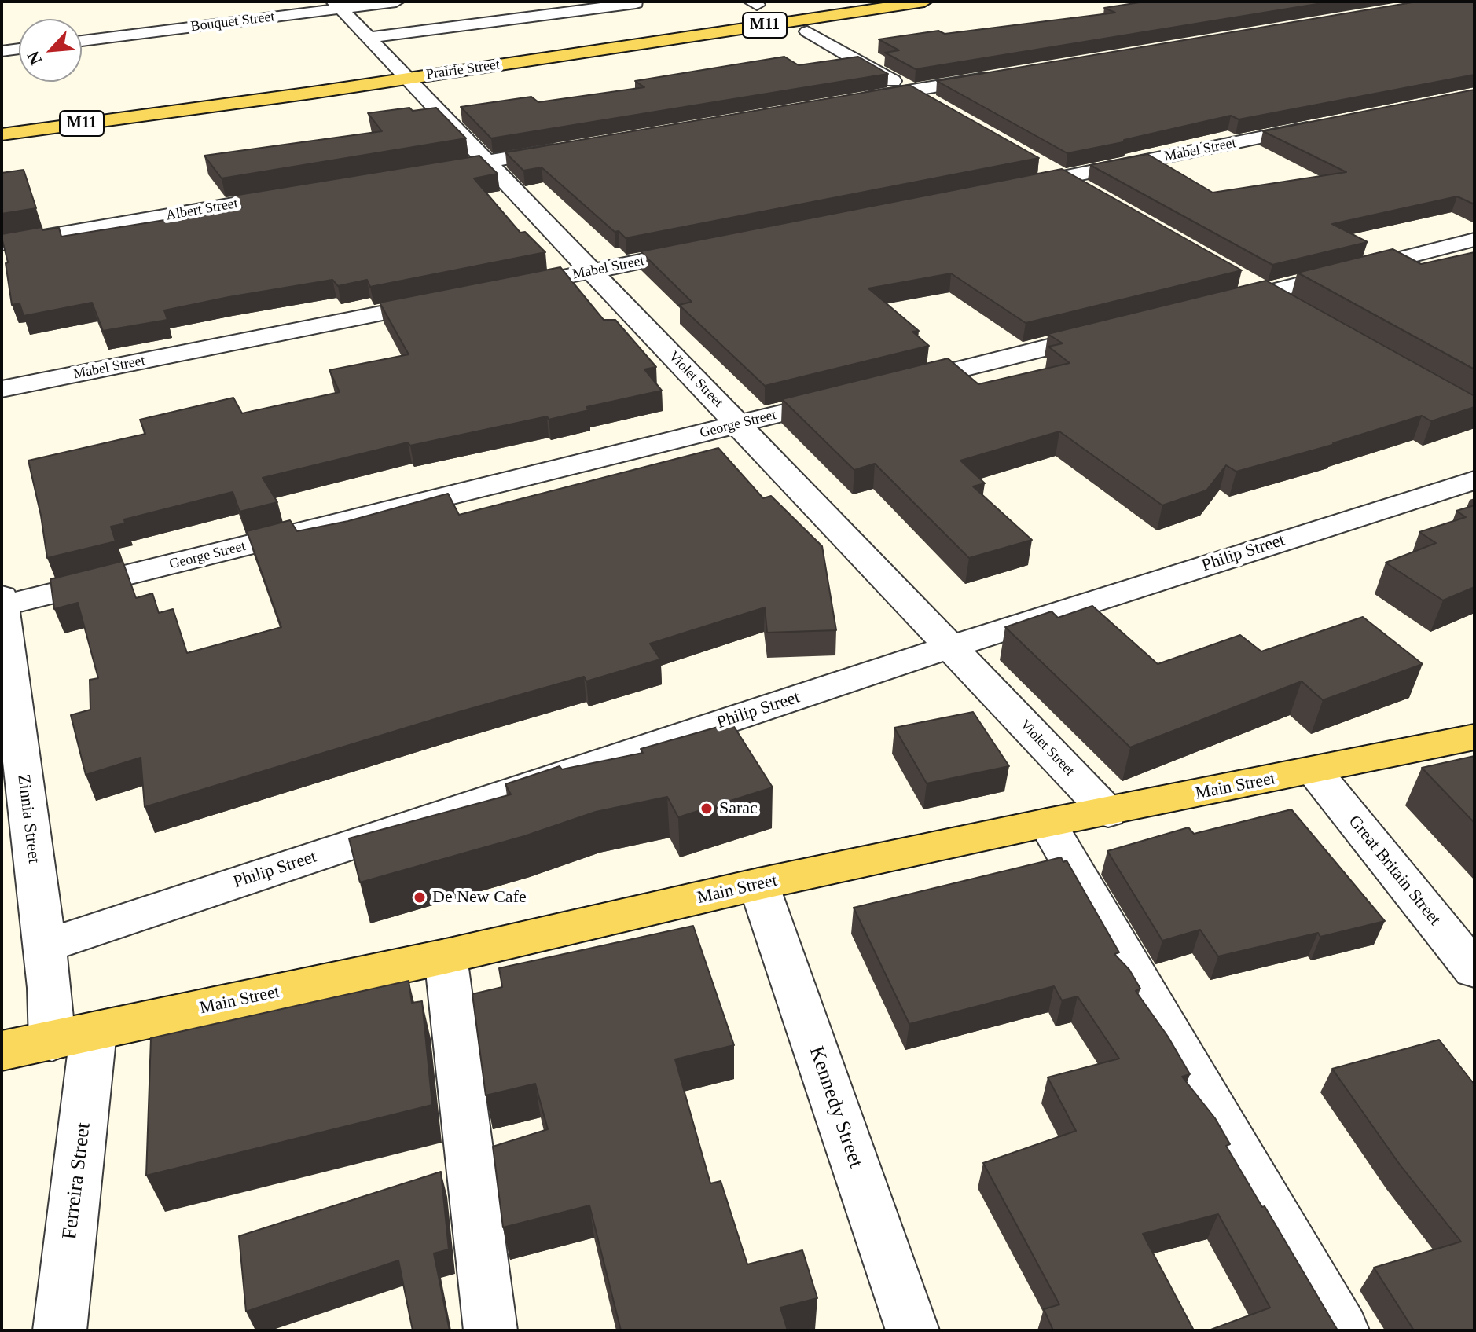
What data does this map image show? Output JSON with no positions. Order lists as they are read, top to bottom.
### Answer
{
  "streets": {
    "main road": ["M11", "Prairie Street", "Main Street"],
    "street": [
      "Bouquet Street",
      "Mabel Street",
      "Albert Street",
      "Violet Street",
      "George Street",
      "Philip Street",
      "Zinnia Street",
      "Great Britain Street",
      "Kennedy Street",
      "Ferreira Street"
    ]
  },
  "crossings": [
    ["Bouquet Street", "Violet Street"],
    ["Prairie Street", "Violet Street"],
    ["Mabel Street", "Violet Street"],
    ["Violet Street", "George Street"],
    ["Violet Street", "Philip Street"],
    ["Violet Street", "Main Street"],
    ["George Street", "Zinnia Street"],
    ["Philip Street", "Zinnia Street"],
    ["Main Street", "Zinnia Street"],
    ["Main Street", "Great Britain Street"],
    ["Main Street", "Kennedy Street"],
    ["Main Street", "Ferreira Street"],
    ["Zinnia Street", "Ferreira Street"]
  ],
  "places": ["Sarac", "De New Cafe"],
  "north": "bottom left"
}
